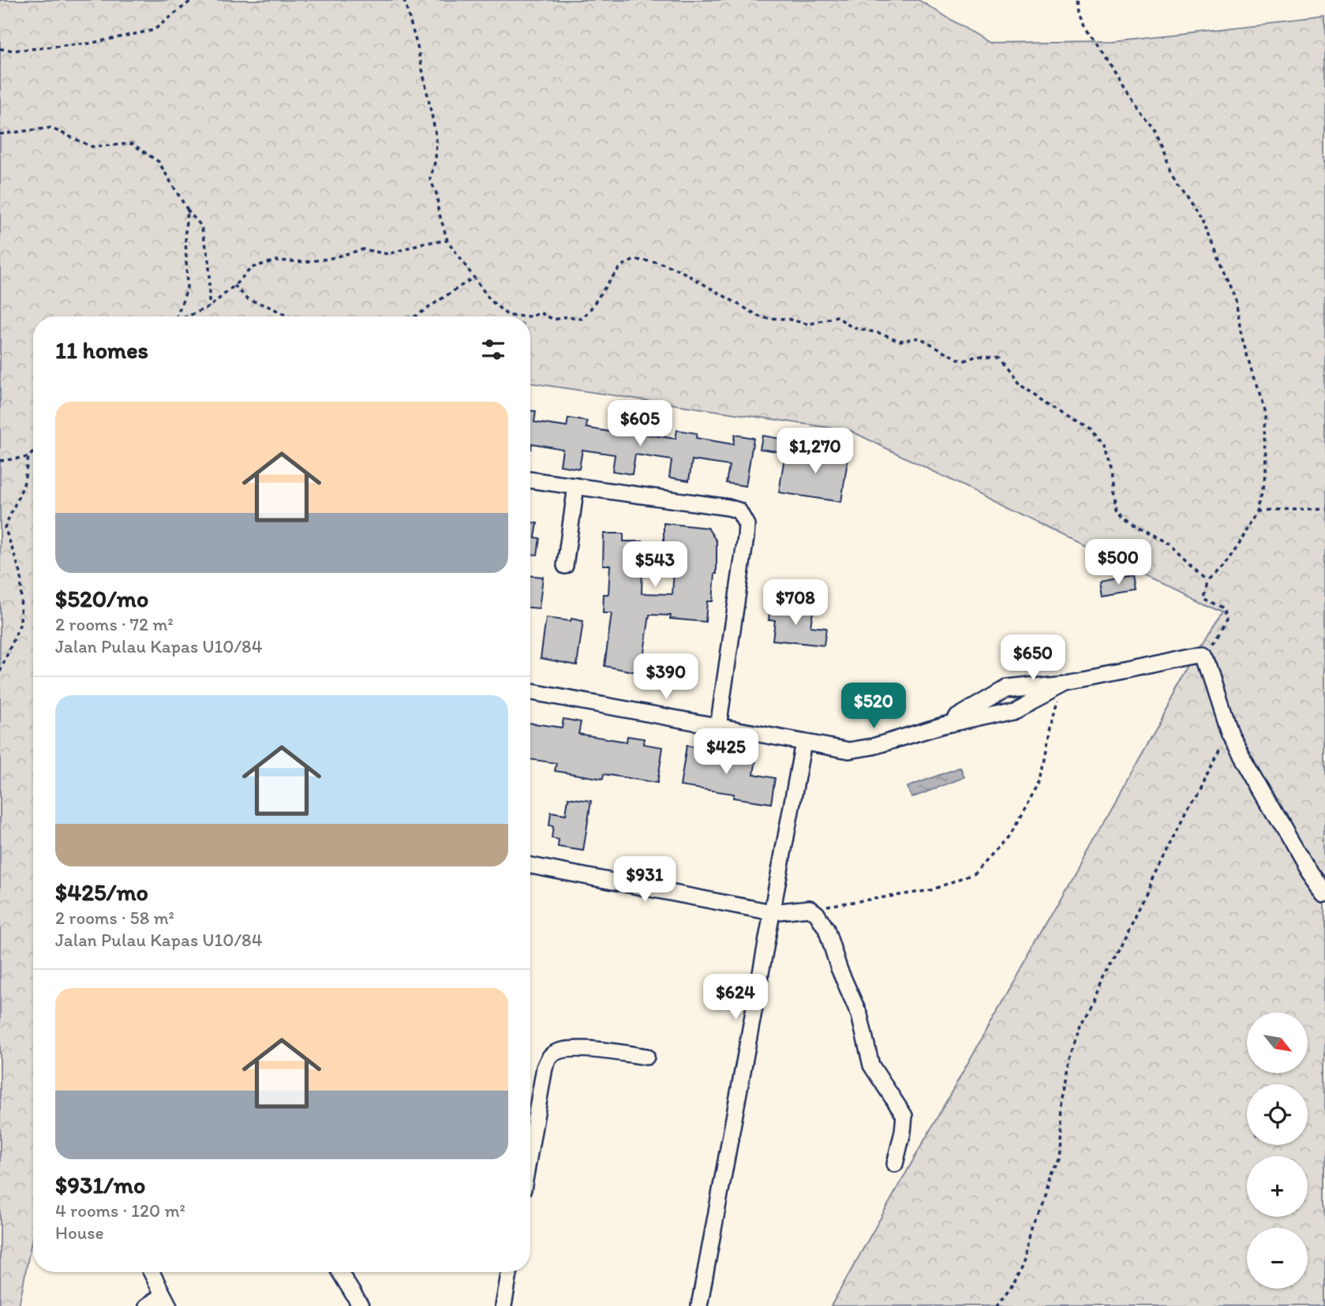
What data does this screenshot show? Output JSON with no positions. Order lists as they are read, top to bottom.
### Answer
{
  "north": "bottom right",
  "page": {
    "heading": "11 homes",
    "list": [
      {
        "name": "$520/mo",
        "note": "2 rooms · 72 m² · Jalan Pulau Kapas U10/84"
      },
      {
        "name": "$425/mo",
        "note": "2 rooms · 58 m² · Jalan Pulau Kapas U10/84"
      },
      {
        "name": "$931/mo",
        "note": "4 rooms · 120 m² · House"
      }
    ],
    "price": [
      "$605",
      "$1,270",
      "$500",
      "$543",
      "$708",
      "$650",
      "$390",
      "$520",
      "$425",
      "$931",
      "$624"
    ],
    "map_buttons": ["+", "−"]
  }
}
